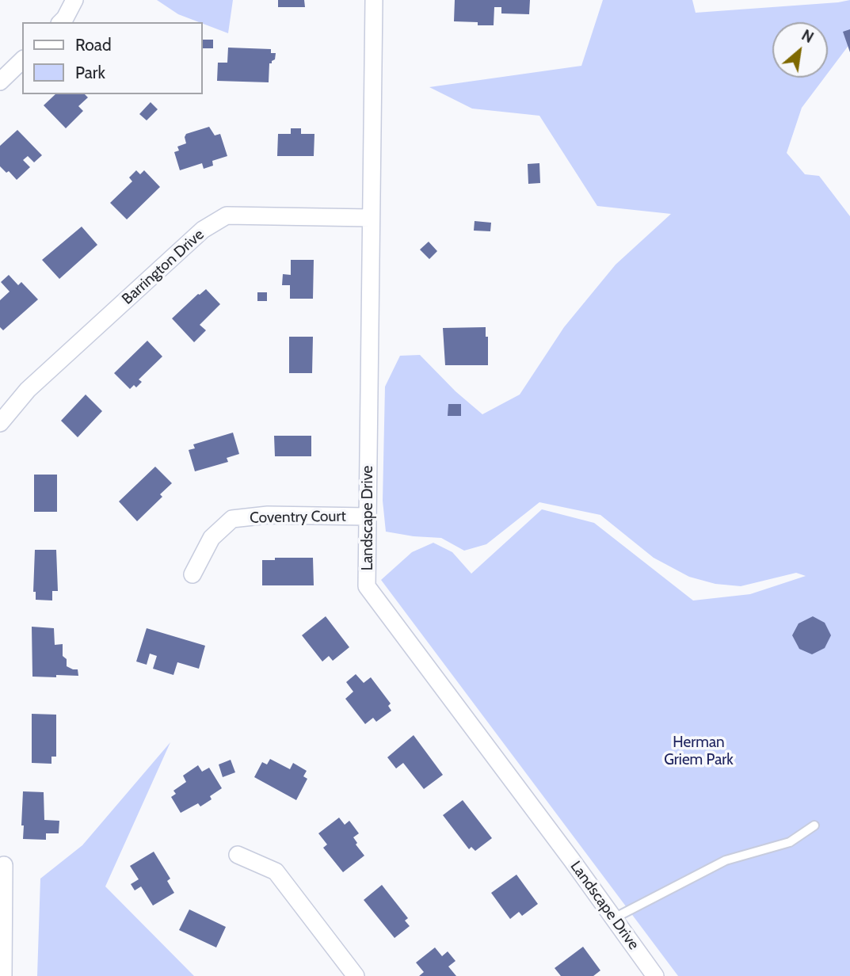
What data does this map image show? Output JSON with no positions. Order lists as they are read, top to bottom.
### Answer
{
  "streets": {
    "street": ["Barrington Drive", "Coventry Court", "Landscape Drive"]
  },
  "crossings": [
    ["Barrington Drive", "Landscape Drive"],
    ["Coventry Court", "Landscape Drive"]
  ],
  "parks": ["Herman Griem Park"],
  "legend": ["Road", "Park"],
  "north": "top right"
}
